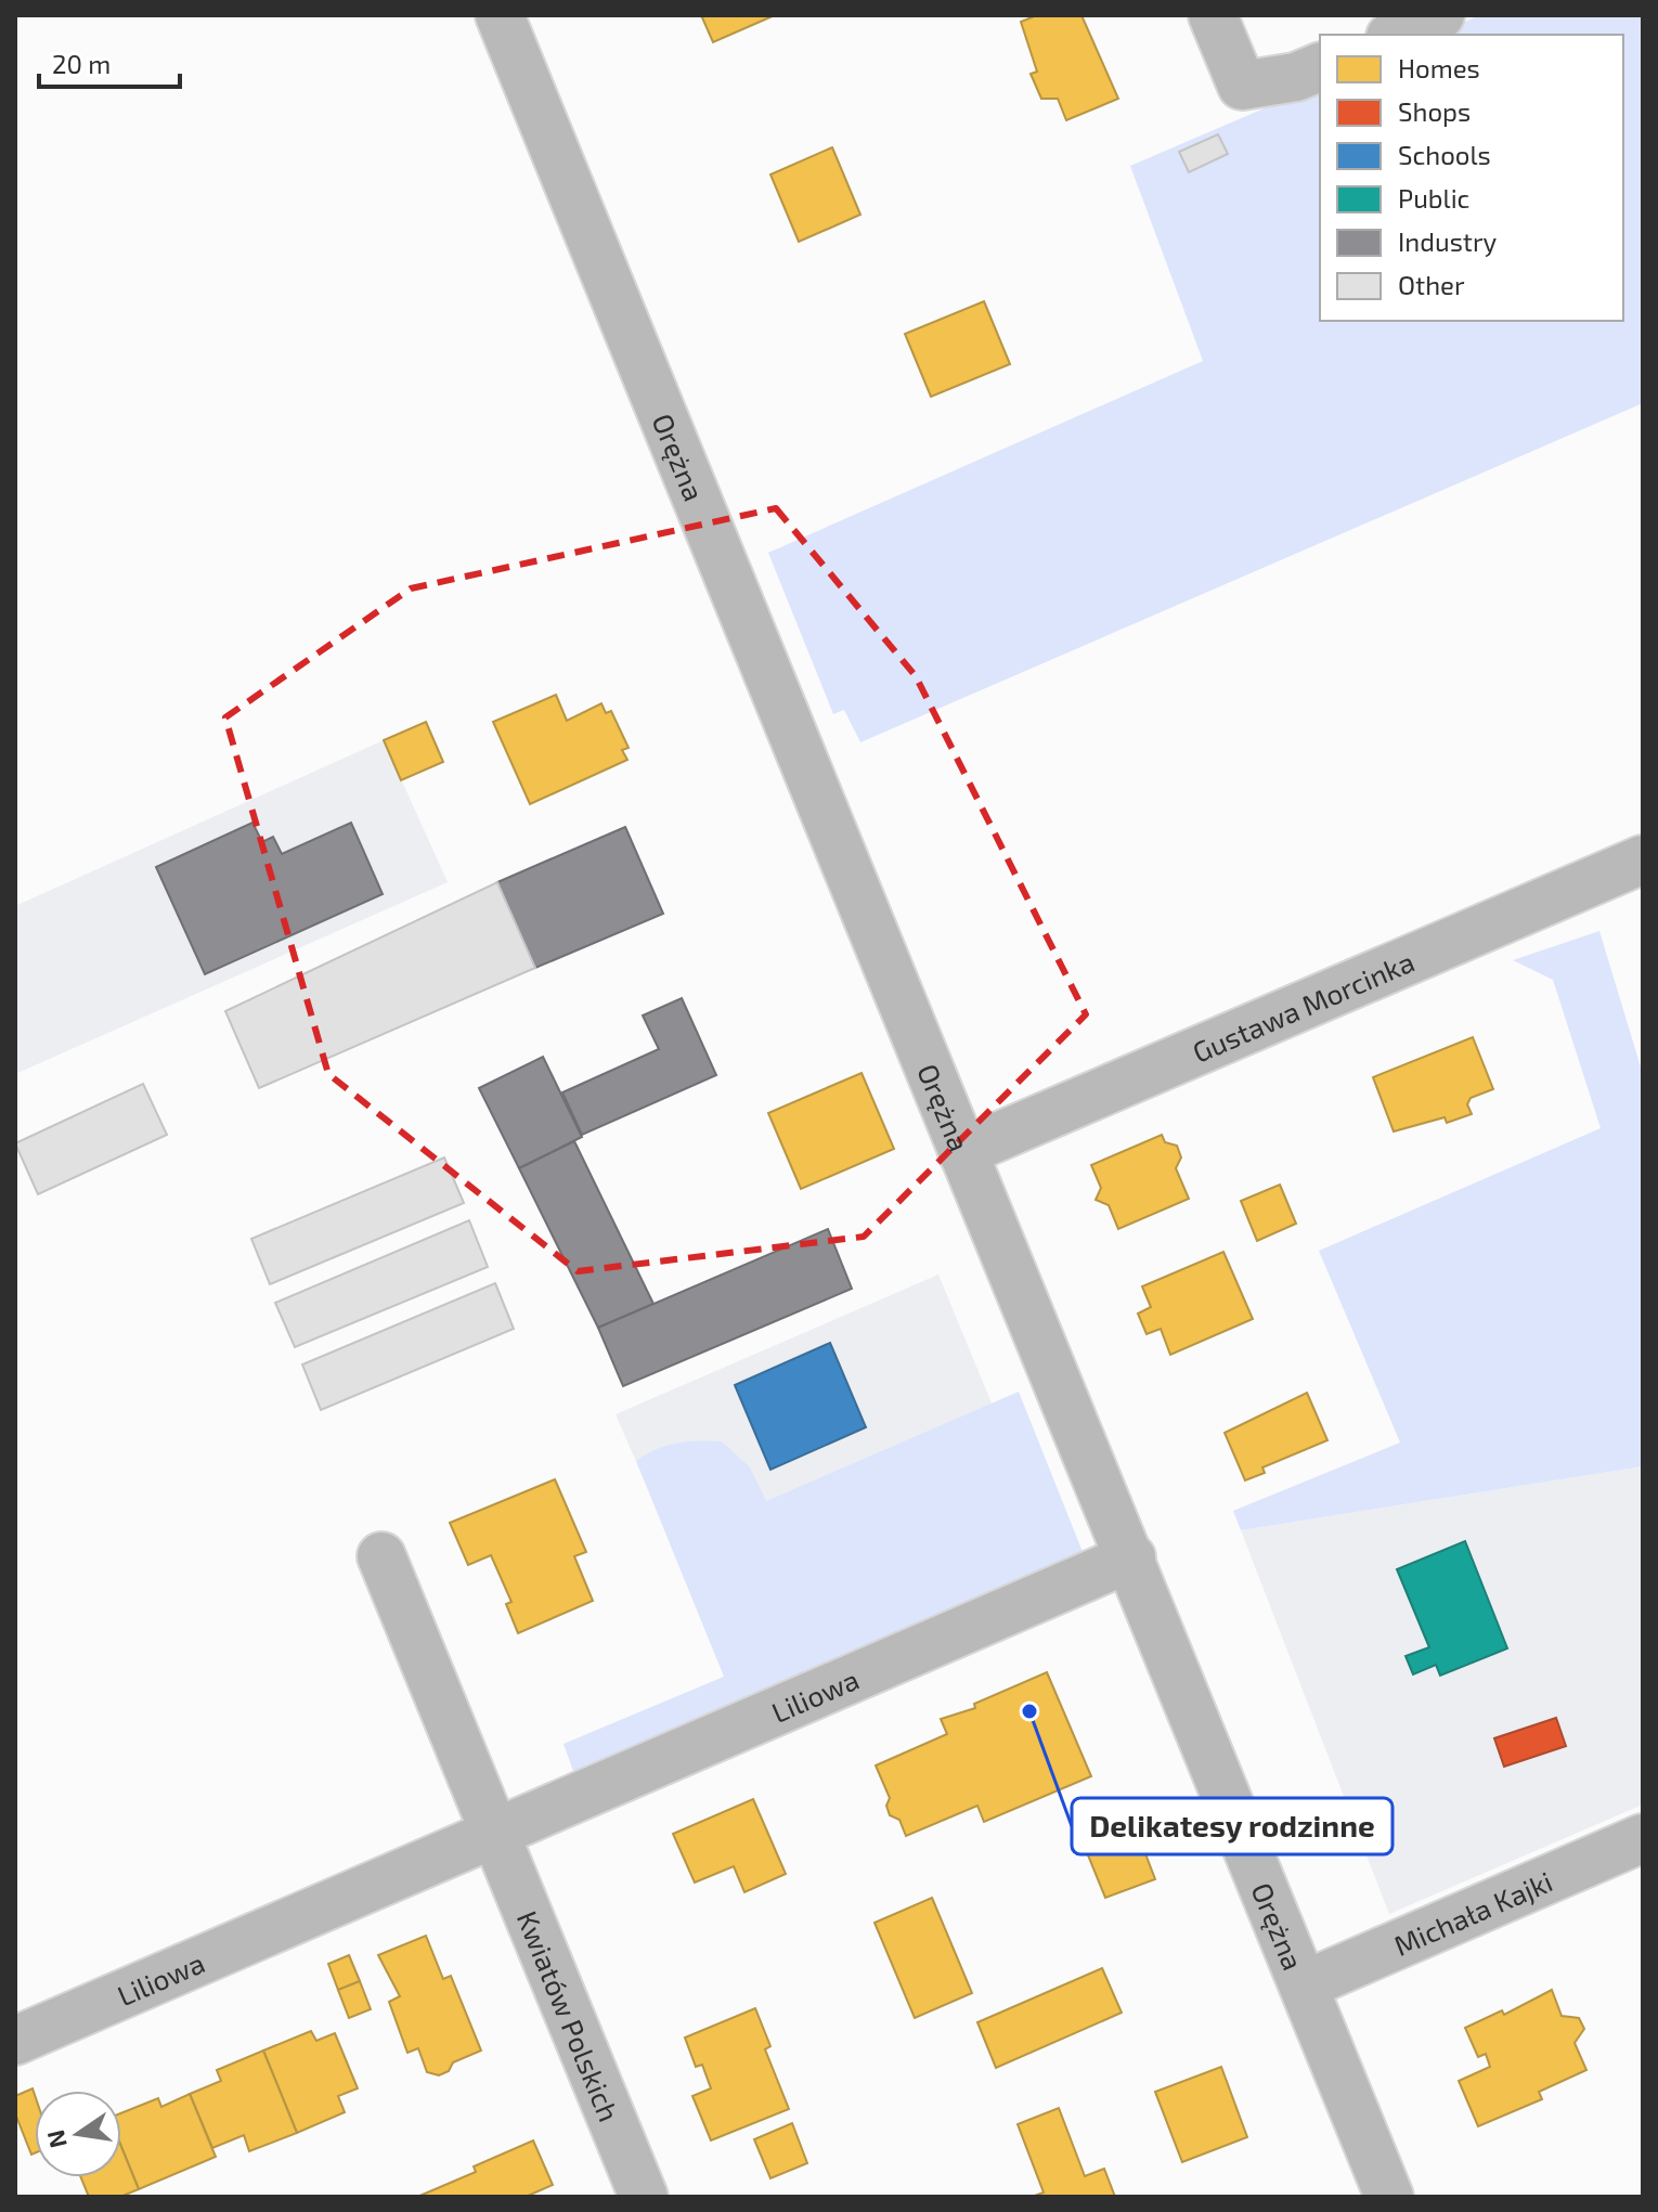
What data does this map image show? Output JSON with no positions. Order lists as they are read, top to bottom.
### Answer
{
  "streets": {
    "street": [
      "Orężna",
      "Gustawa Morcinka",
      "Liliowa",
      "Michała Kajki",
      "Kwiatów Polskich"
    ]
  },
  "crossings": [
    ["Orężna", "Gustawa Morcinka"],
    ["Orężna", "Liliowa"],
    ["Orężna", "Michała Kajki"],
    ["Liliowa", "Kwiatów Polskich"]
  ],
  "places": ["Delikatesy rodzinne"],
  "legend": [
    "Homes",
    "Shops",
    "Schools",
    "Public",
    "Industry",
    "Other"
  ],
  "scale_bar": "20 m",
  "north": "left"
}
